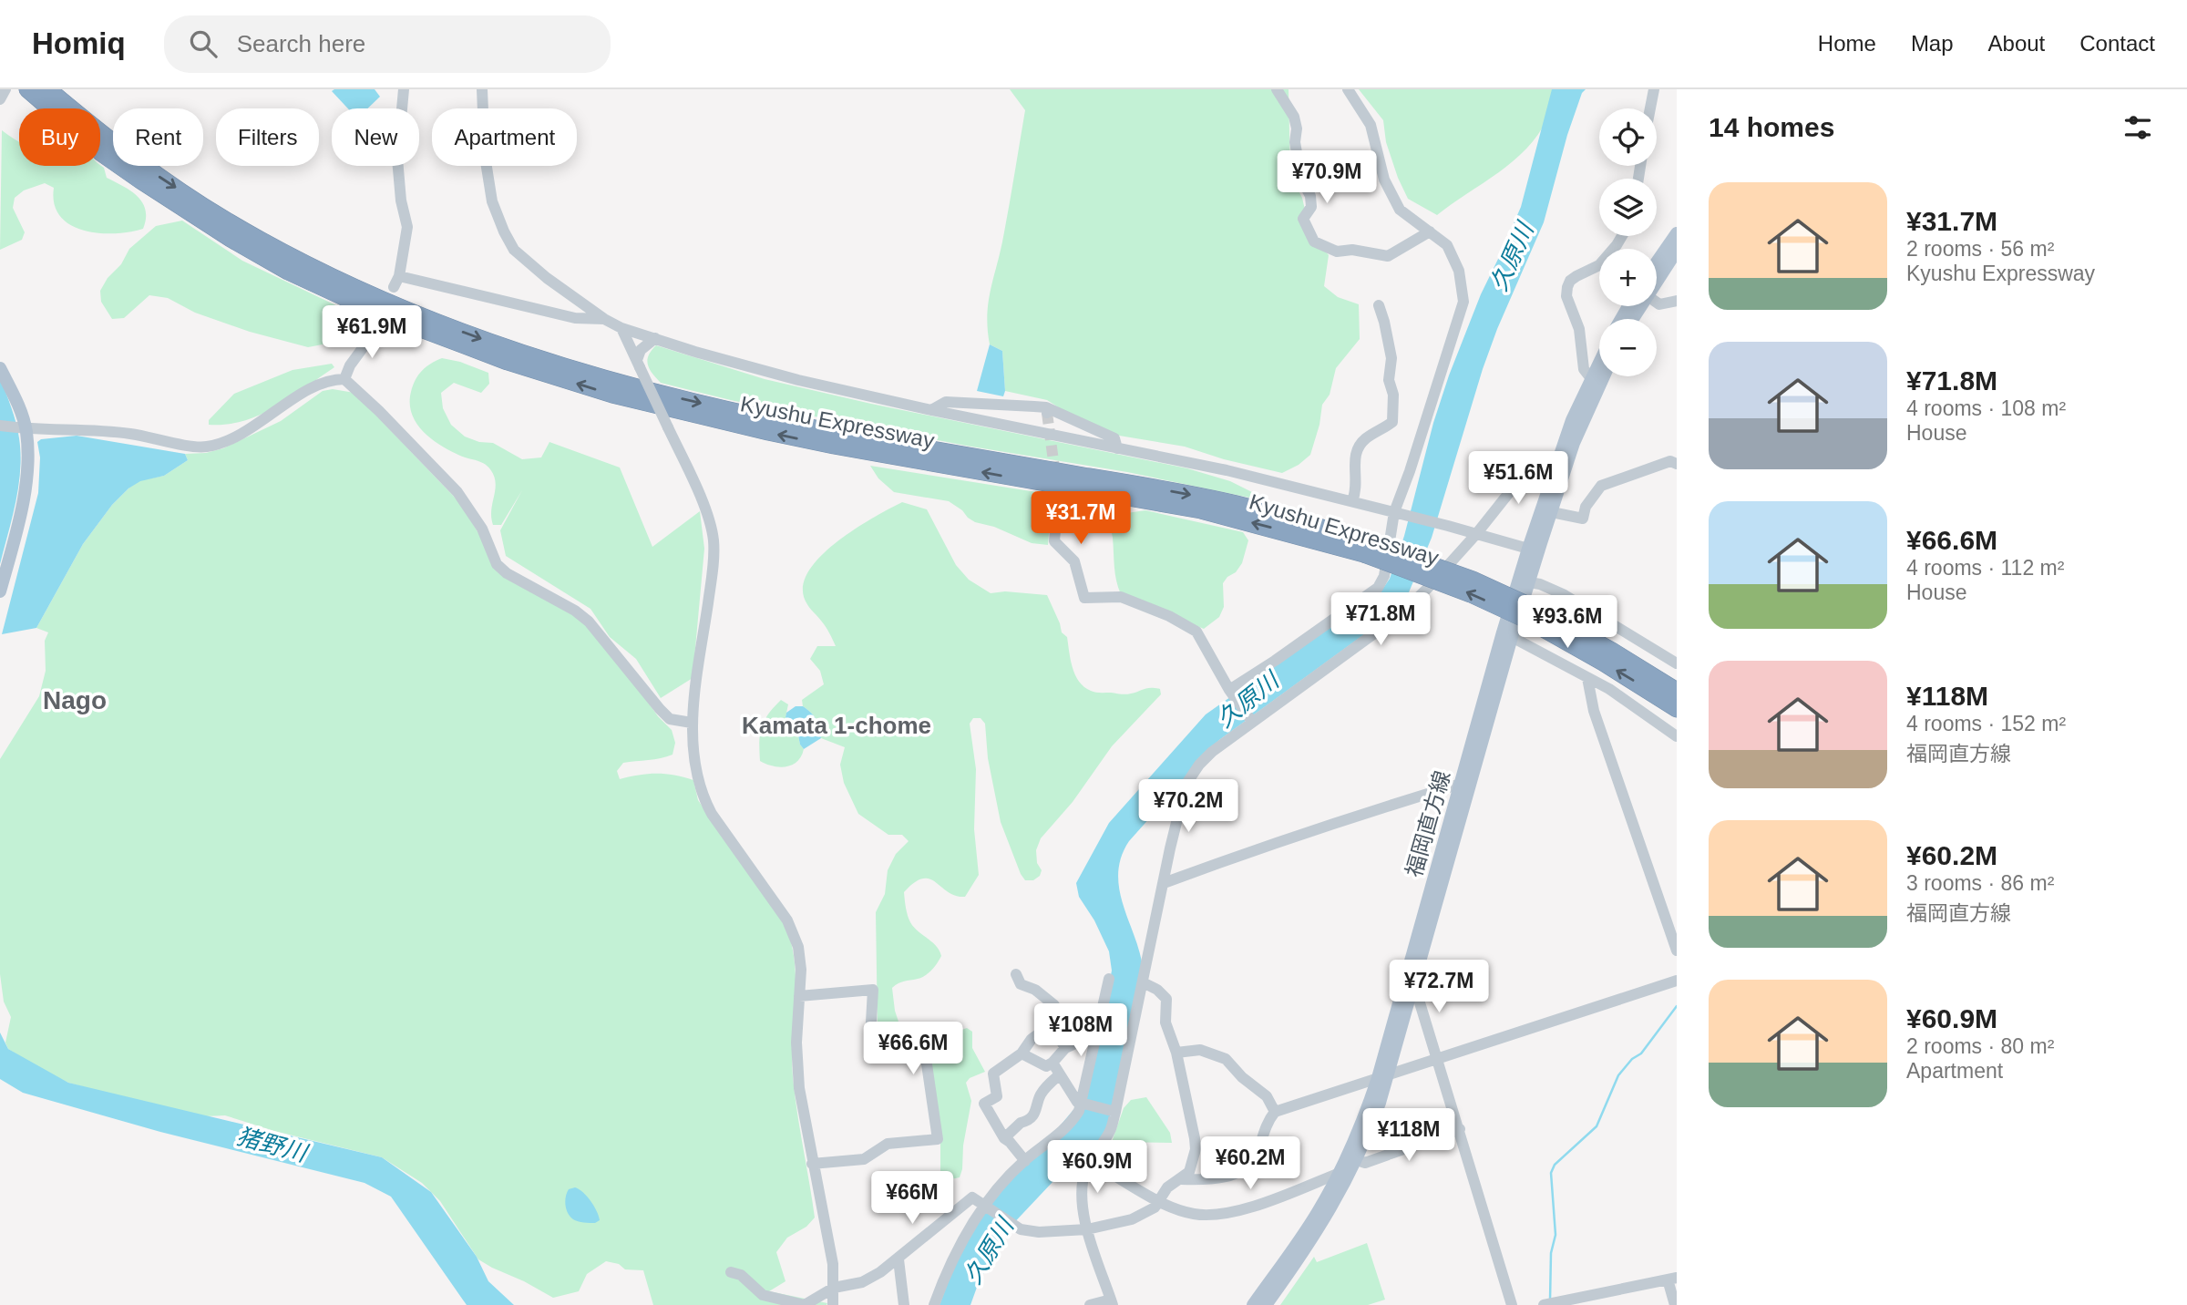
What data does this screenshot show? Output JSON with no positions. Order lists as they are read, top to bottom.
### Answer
{
  "streets": {
    "highway": ["Kyushu Expressway"],
    "main road": ["福岡直方線"]
  },
  "districts": ["Nago", "Kamata 1-chome"],
  "water": ["久原川", "猪野川"],
  "page": {
    "header": "Homiq",
    "search": "Search here",
    "nav": [
      "Home",
      "Map",
      "About",
      "Contact"
    ],
    "heading": "14 homes",
    "map_buttons": ["+", "−"],
    "chip": [
      "Buy",
      "Rent",
      "Filters",
      "New",
      "Apartment"
    ],
    "price": [
      "¥70.9M",
      "¥61.9M",
      "¥51.6M",
      "¥31.7M",
      "¥71.8M",
      "¥93.6M",
      "¥70.2M",
      "¥72.7M",
      "¥108M",
      "¥66.6M",
      "¥118M",
      "¥60.2M",
      "¥60.9M",
      "¥66M"
    ],
    "list": [
      {
        "name": "¥31.7M",
        "note": "2 rooms · 56 m² · Kyushu Expressway"
      },
      {
        "name": "¥71.8M",
        "note": "4 rooms · 108 m² · House"
      },
      {
        "name": "¥66.6M",
        "note": "4 rooms · 112 m² · House"
      },
      {
        "name": "¥118M",
        "note": "4 rooms · 152 m² · 福岡直方線"
      },
      {
        "name": "¥60.2M",
        "note": "3 rooms · 86 m² · 福岡直方線"
      },
      {
        "name": "¥60.9M",
        "note": "2 rooms · 80 m² · Apartment"
      }
    ]
  }
}
